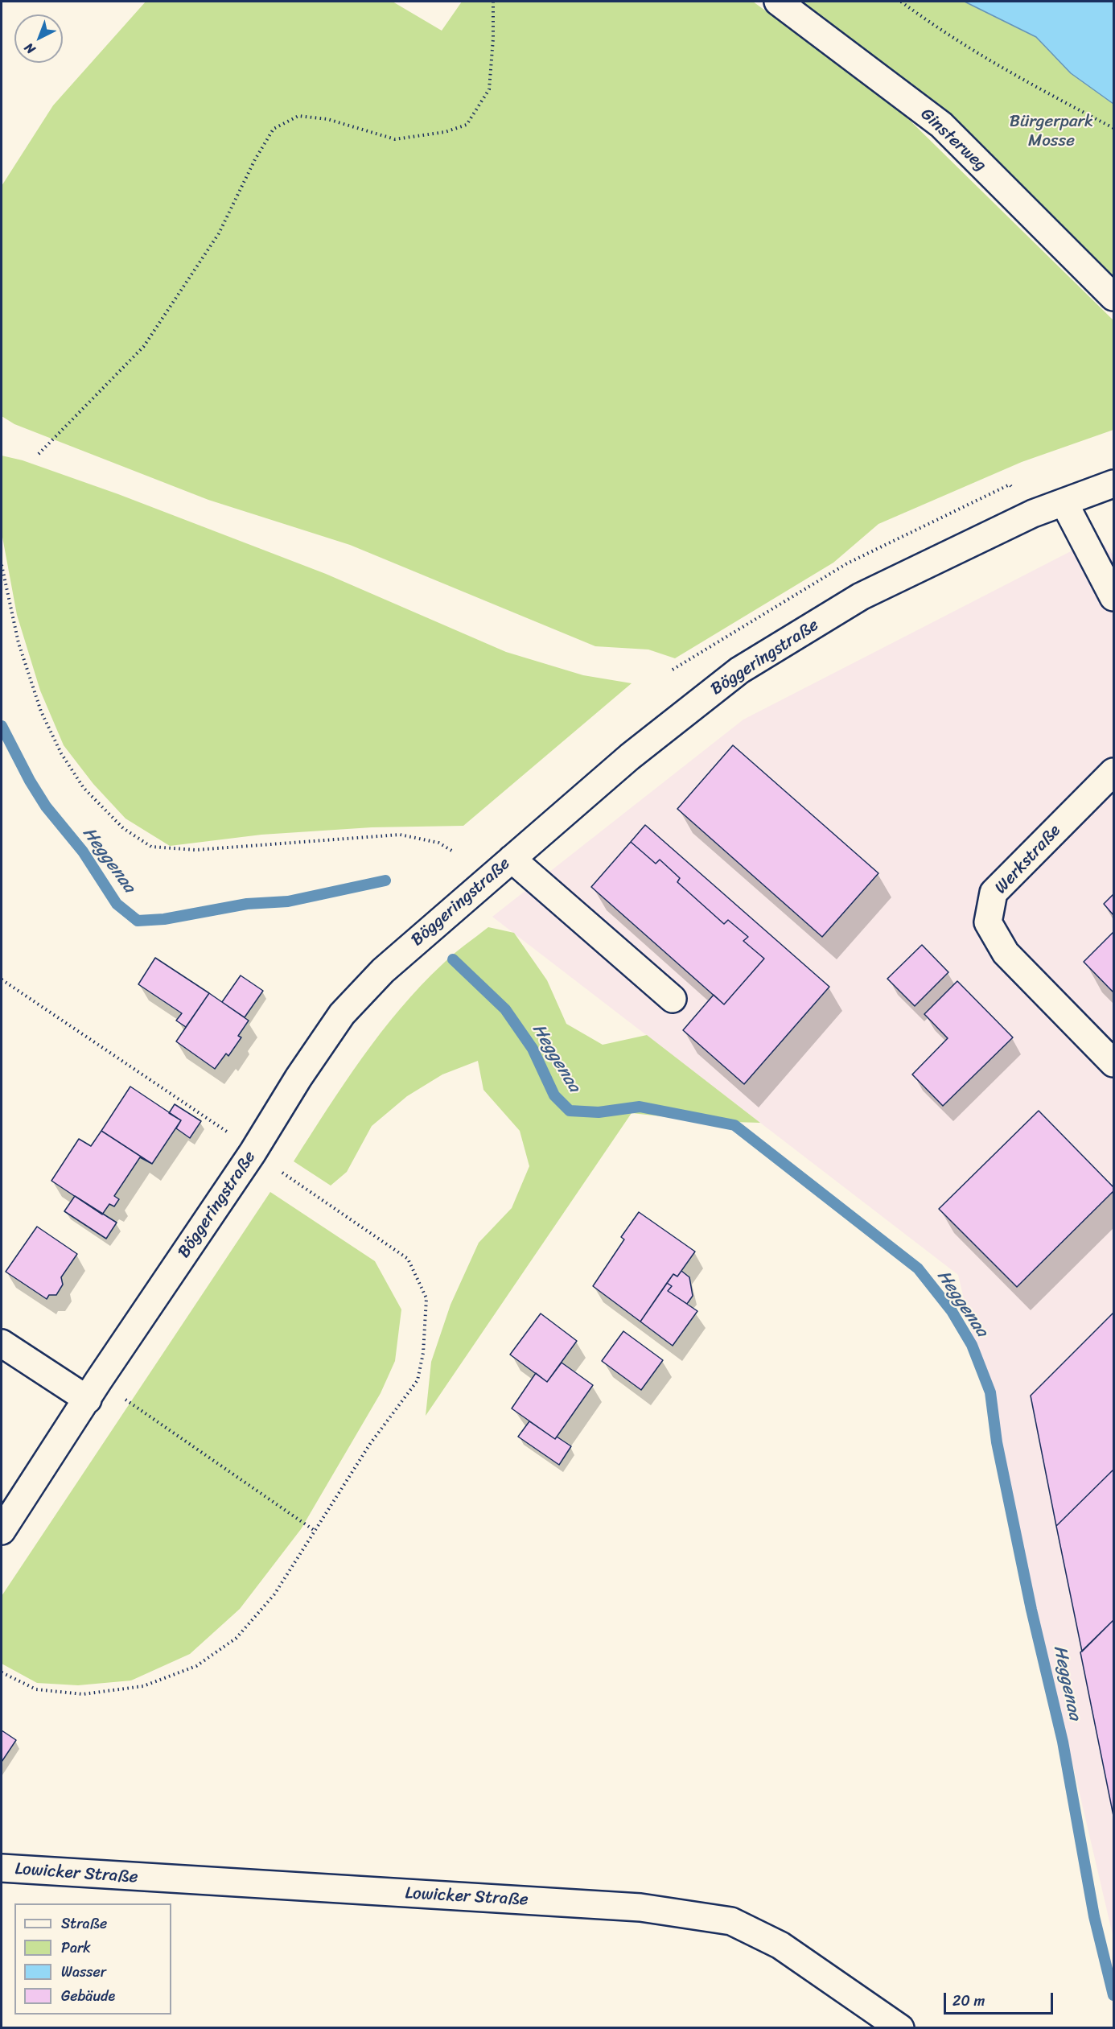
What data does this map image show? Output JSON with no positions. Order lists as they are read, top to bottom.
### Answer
{
  "streets": {
    "street": [
      "Ginsterweg",
      "Böggeringstraße",
      "Werkstraße",
      "Lowicker Straße"
    ]
  },
  "water": ["Heggenaa"],
  "parks": ["Bürgerpark Mosse"],
  "legend": [
    "Straße",
    "Park",
    "Wasser",
    "Gebäude"
  ],
  "scale_bar": "20 m",
  "north": "bottom left"
}
